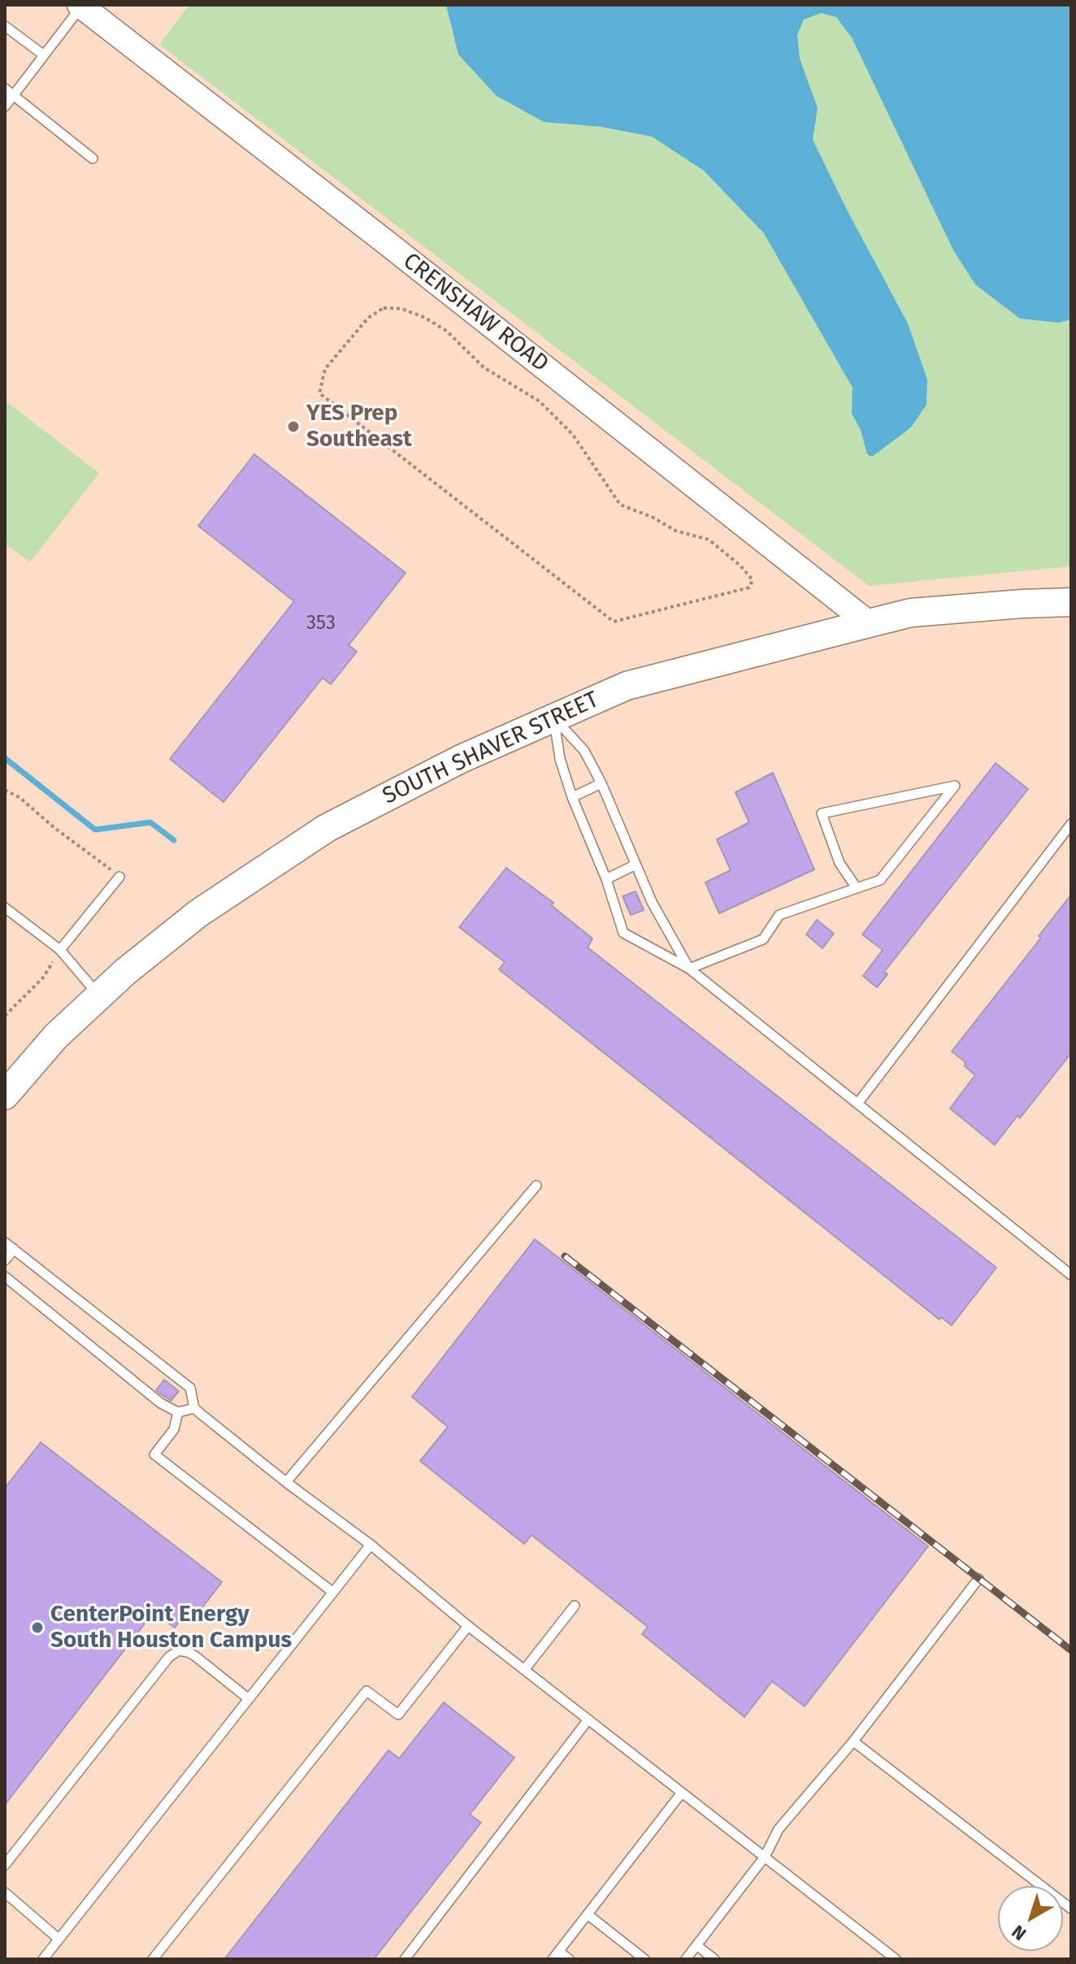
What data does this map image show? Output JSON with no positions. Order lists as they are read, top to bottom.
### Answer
{
  "streets": {
    "main road": ["CRENSHAW ROAD", "SOUTH SHAVER STREET"]
  },
  "crossings": [
    ["CRENSHAW ROAD", "SOUTH SHAVER STREET"]
  ],
  "places": ["YES Prep Southeast", "CenterPoint Energy South Houston Campus"],
  "house_numbers": ["353"],
  "north": "bottom left"
}
